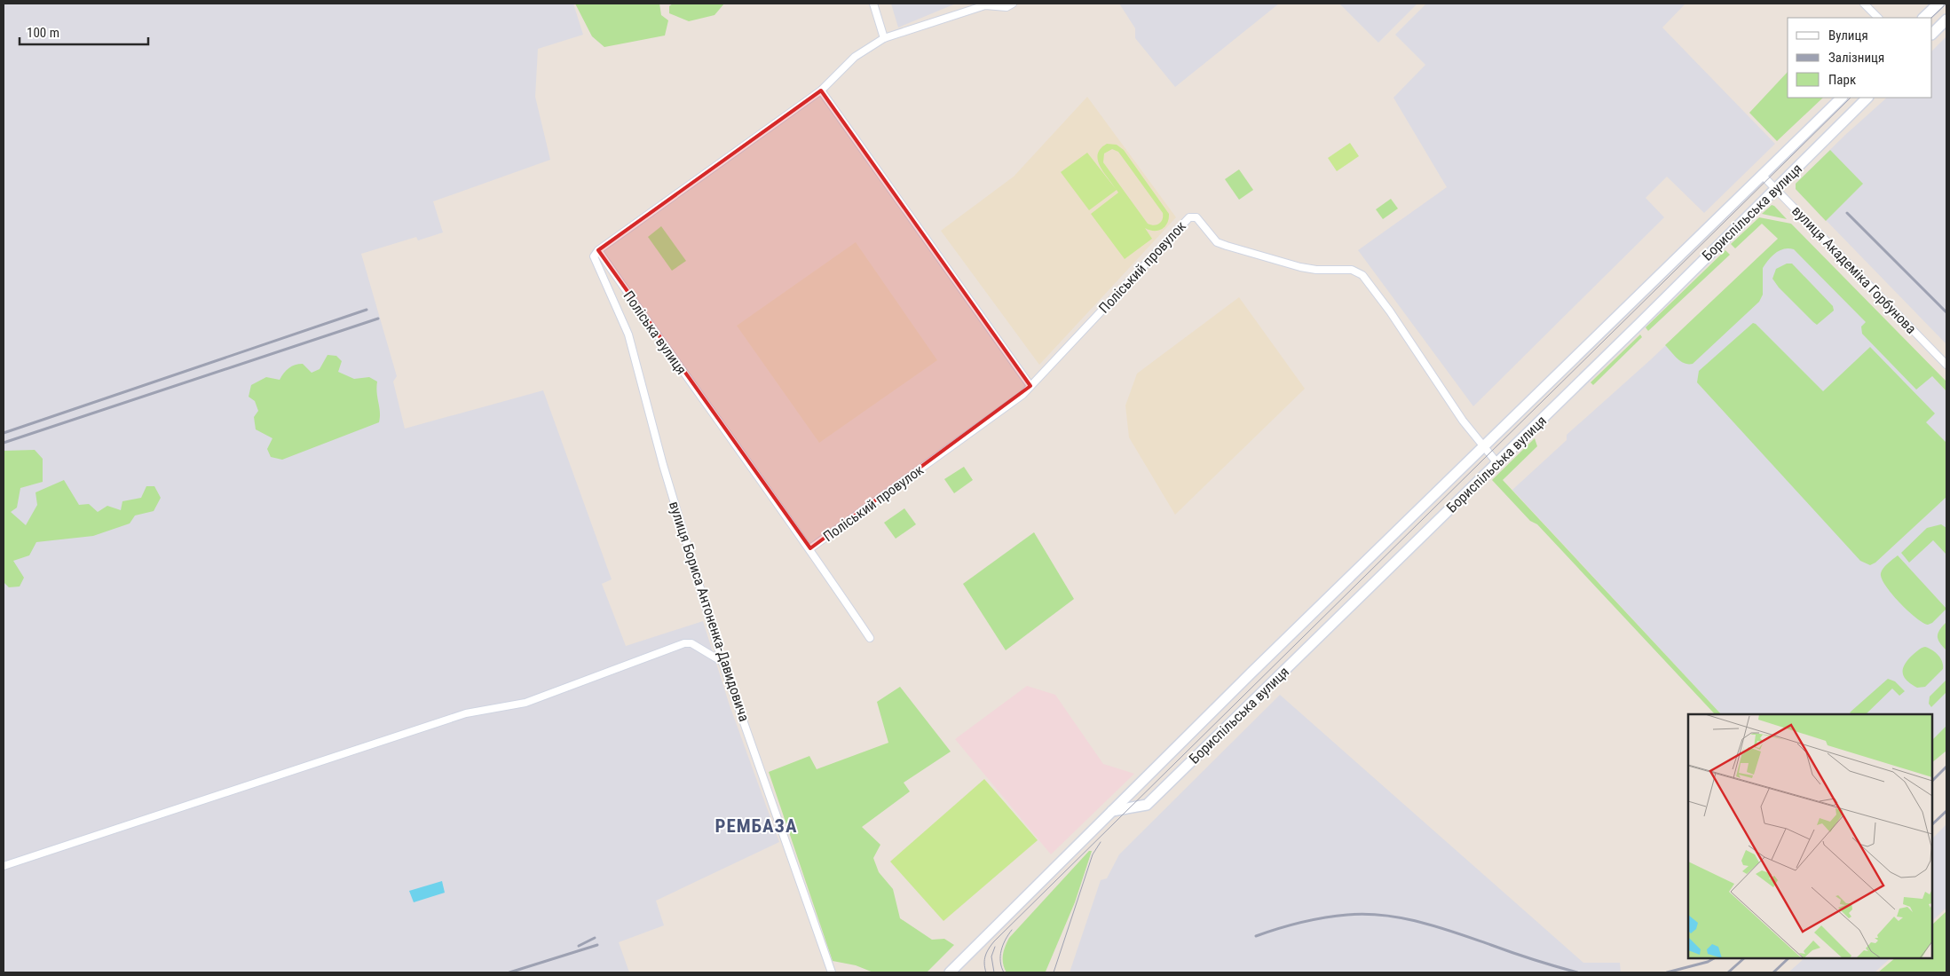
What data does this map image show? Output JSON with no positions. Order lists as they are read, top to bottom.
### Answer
{
  "streets": {
    "main road": ["Бориспільська вулиця"],
    "street": [
      "Поліський провулок",
      "вулиця Академіка Горбунова",
      "Поліська вулиця",
      "вулиця Бориса Антоненка-Давидовича"
    ]
  },
  "crossings": [
    ["Бориспільська вулиця", "Поліський провулок"],
    ["Бориспільська вулиця", "вулиця Академіка Горбунова"],
    ["Поліський провулок", "Поліська вулиця"],
    ["Поліська вулиця", "вулиця Бориса Антоненка-Давидовича"]
  ],
  "districts": ["РЕМБАЗА"],
  "legend": ["Вулиця", "Залізниця", "Парк"],
  "scale_bar": "100 m"
}
